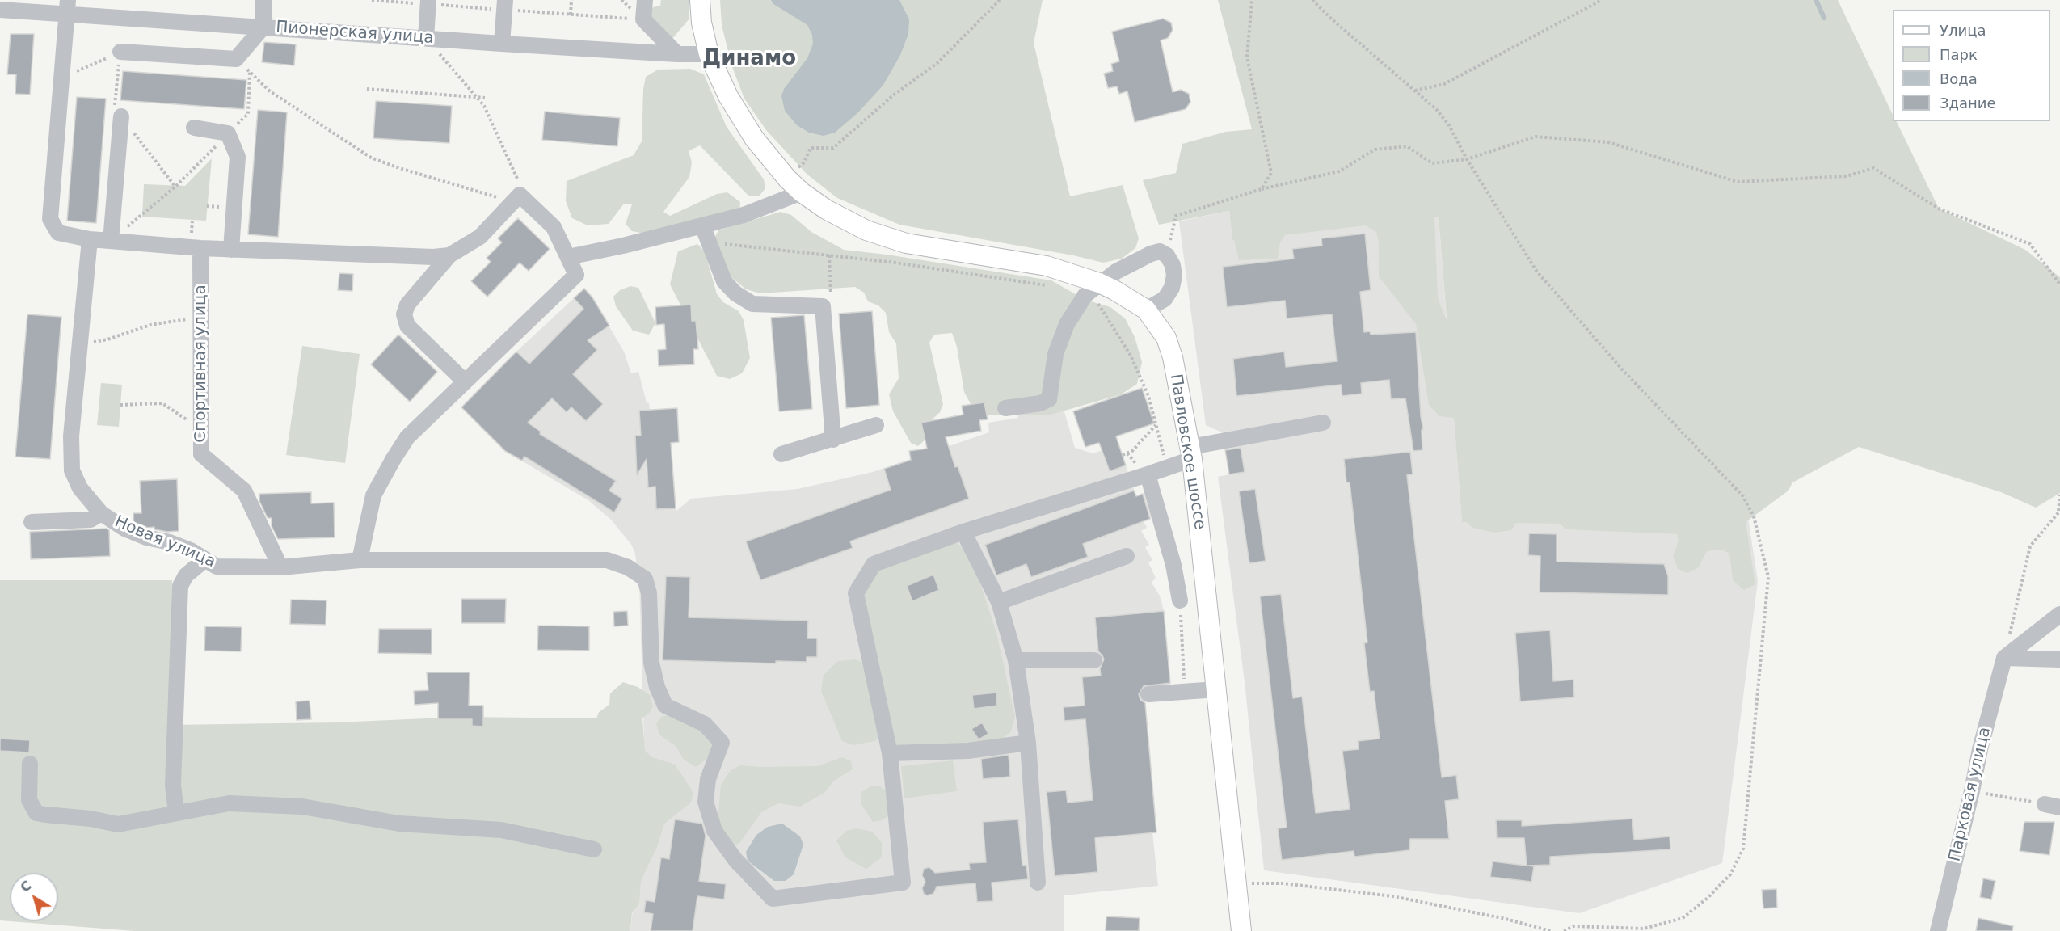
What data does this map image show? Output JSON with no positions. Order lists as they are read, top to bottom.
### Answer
{
  "streets": {
    "main road": ["Павловское шоссе"],
    "street": [
      "Пионерская улица",
      "Спортивная улица",
      "Новая улица",
      "Парковая улица"
    ]
  },
  "crossings": [
    ["Пионерская улица", "Павловское шоссе"],
    ["Спортивная улица", "Новая улица"]
  ],
  "districts": ["Динамо"],
  "legend": [
    "Улица",
    "Парк",
    "Вода",
    "Здание"
  ],
  "north": "top left"
}
